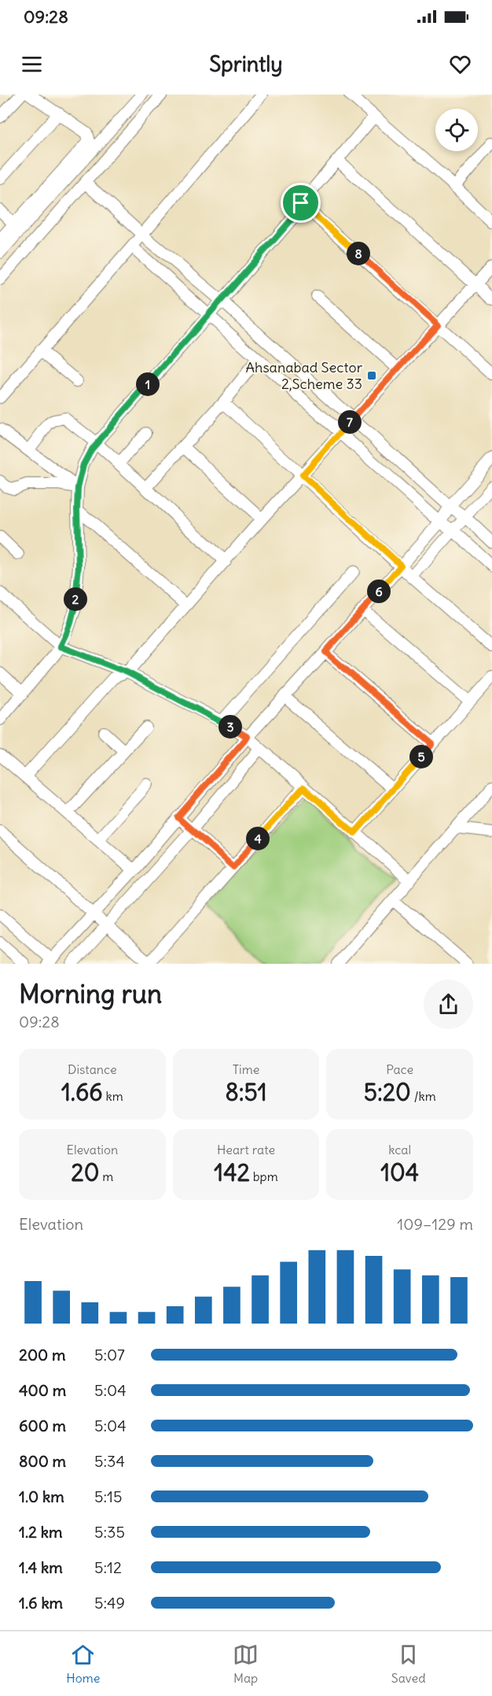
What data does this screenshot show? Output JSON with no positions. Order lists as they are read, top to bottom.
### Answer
{
  "places": {
    "transit": ["Ahsanabad Sector 2,Scheme 33"]
  },
  "page": {
    "status": "09:28",
    "header": "Sprintly",
    "pins": [
      "8",
      "1",
      "7",
      "6",
      "2",
      "3",
      "5",
      "4"
    ],
    "heading": ["Morning run", "09:28"],
    "stats": [
      ["Distance", "1.66 km"],
      ["Time", "8:51"],
      ["Pace", "5:20 /km"],
      ["Elevation", "20 m"],
      ["Heart rate", "142 bpm"],
      ["kcal", "104"]
    ],
    "chart": ["Elevation", "109–129 m"],
    "list": [
      {
        "name": "200 m",
        "note": "5:07"
      },
      {
        "name": "400 m",
        "note": "5:04"
      },
      {
        "name": "600 m",
        "note": "5:04"
      },
      {
        "name": "800 m",
        "note": "5:34"
      },
      {
        "name": "1.0 km",
        "note": "5:15"
      },
      {
        "name": "1.2 km",
        "note": "5:35"
      },
      {
        "name": "1.4 km",
        "note": "5:12"
      },
      {
        "name": "1.6 km",
        "note": "5:49"
      }
    ],
    "tabs": ["Home", "Map", "Saved"]
  }
}
